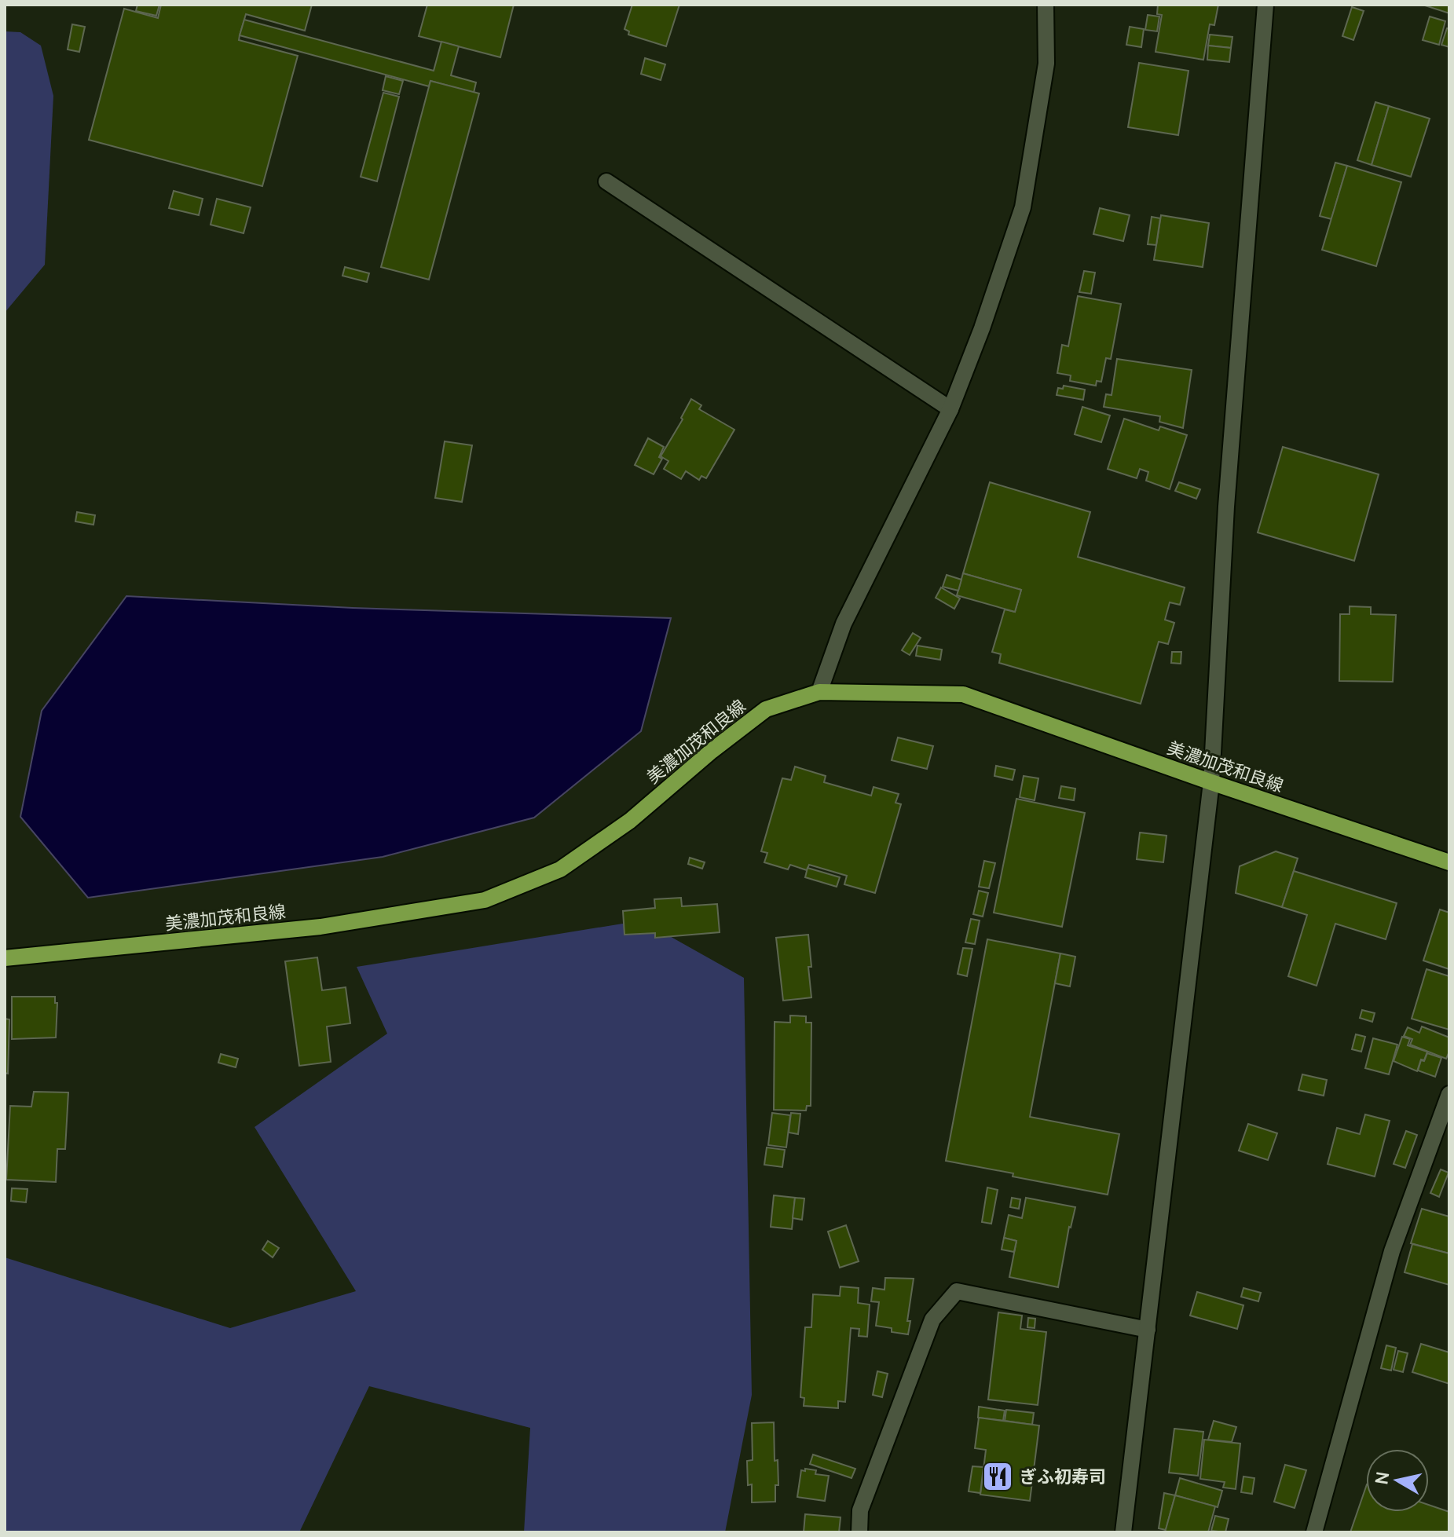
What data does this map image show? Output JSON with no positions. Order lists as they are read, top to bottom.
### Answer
{
  "streets": {
    "main road": ["美濃加茂和良線"]
  },
  "places": {
    "restaurant": ["ぎふ初寿司"]
  },
  "north": "left"
}
